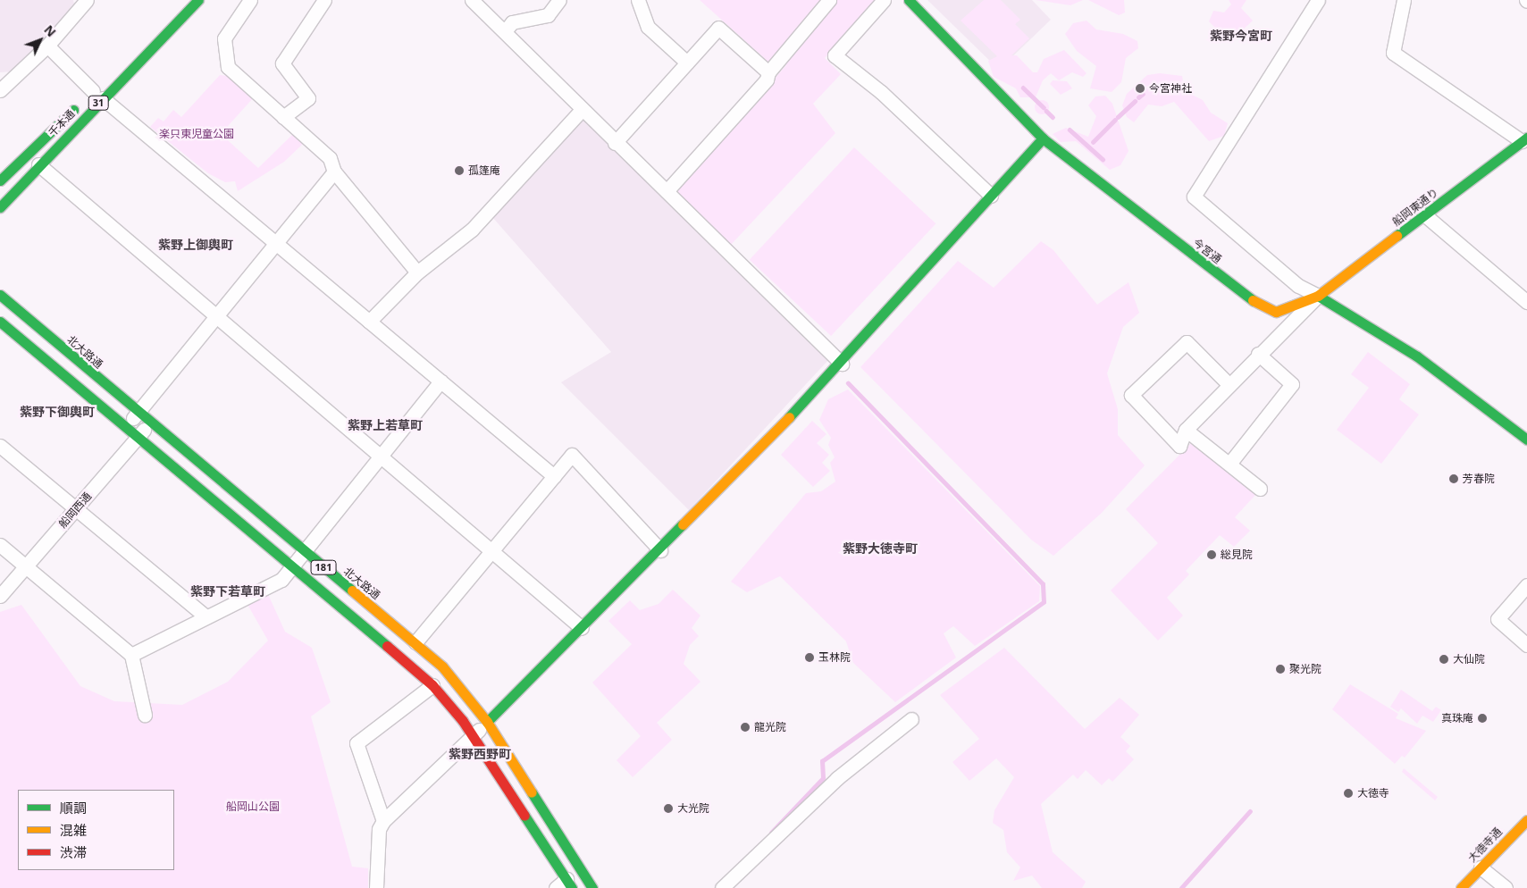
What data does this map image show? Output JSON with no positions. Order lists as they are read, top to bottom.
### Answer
{
  "streets": {
    "main road": [
      "31",
      "千本通",
      "船岡東通り",
      "今宮通",
      "北大路通",
      "181",
      "大徳寺通"
    ],
    "street": ["船岡西通"]
  },
  "crossings": [
    ["船岡東通り", "今宮通"],
    ["北大路通", "船岡西通"],
    ["船岡西通", "181"]
  ],
  "districts": [
    "紫野今宮町",
    "紫野上御輿町",
    "紫野下御輿町",
    "紫野上若草町",
    "紫野大徳寺町",
    "紫野下若草町",
    "紫野西野町"
  ],
  "parks": ["楽只東児童公園", "船岡山公園"],
  "places": [
    "今宮神社",
    "孤篷庵",
    "芳春院",
    "総見院",
    "玉林院",
    "大仙院",
    "聚光院",
    "真珠庵",
    "龍光院",
    "大徳寺",
    "大光院"
  ],
  "legend": ["順調", "混雑", "渋滞"],
  "north": "top right"
}
